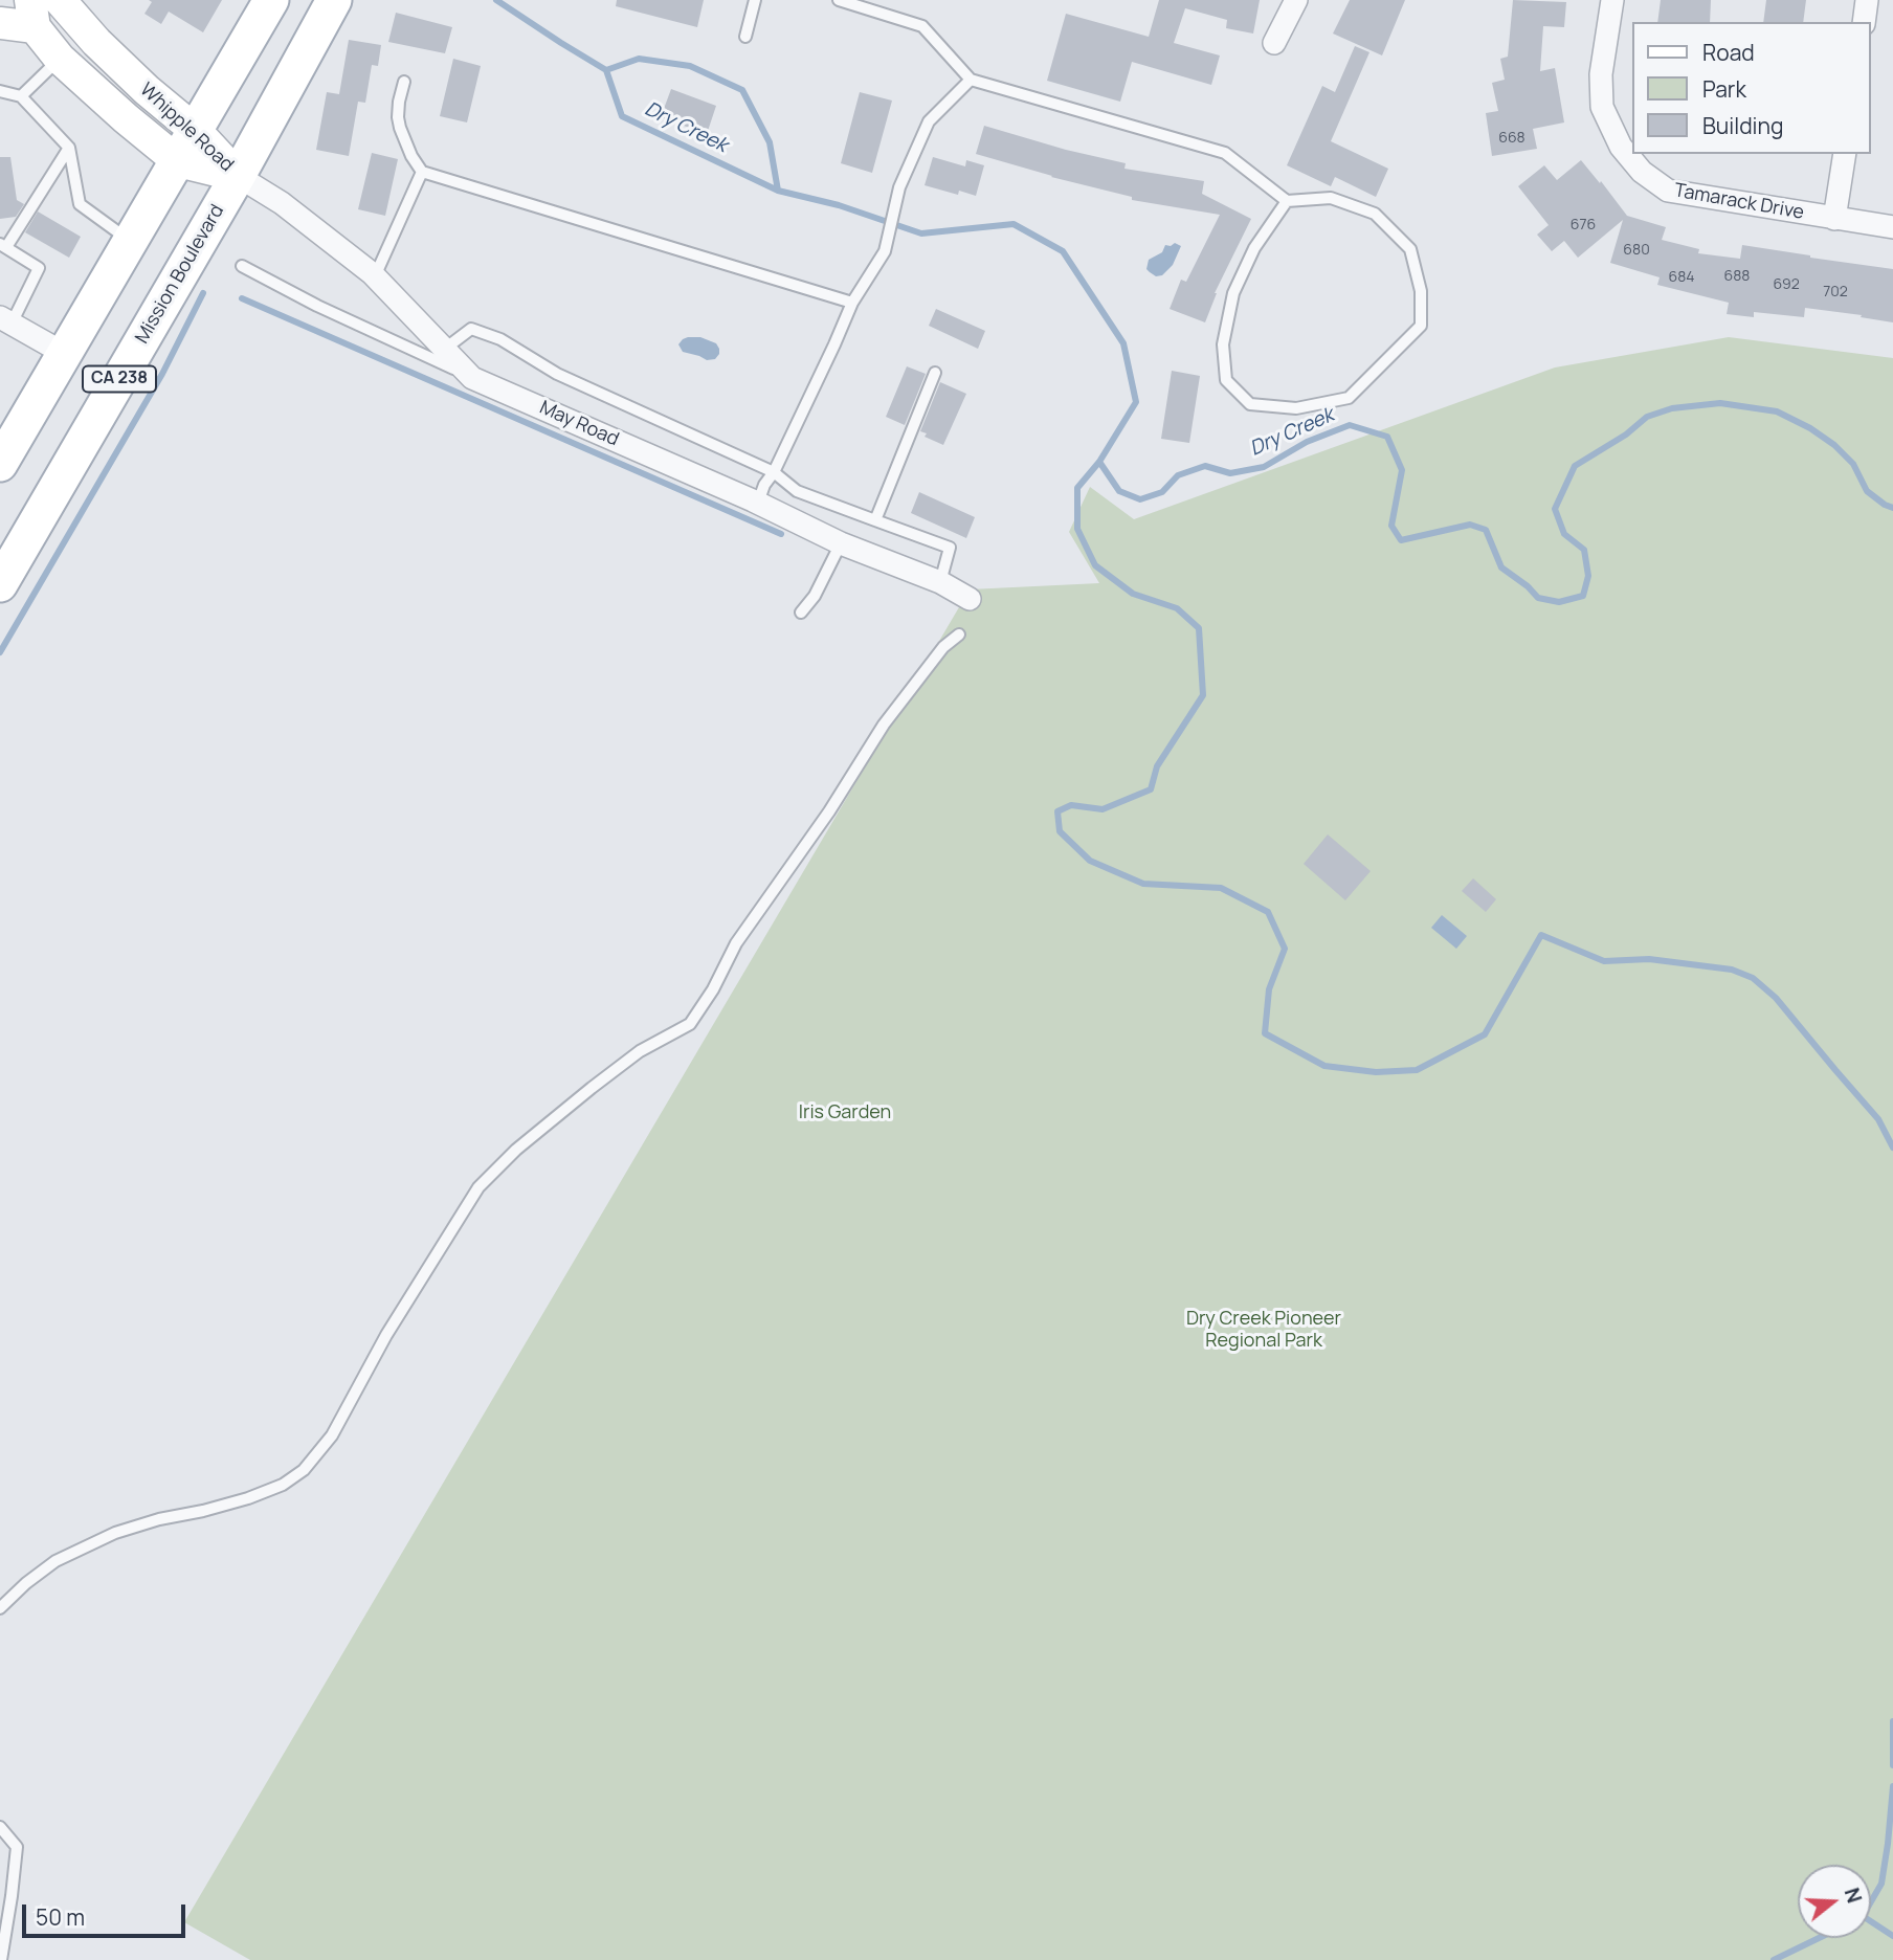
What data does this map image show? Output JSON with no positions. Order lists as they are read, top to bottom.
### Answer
{
  "streets": {
    "main road": ["Whipple Road", "Mission Boulevard", "CA 238"],
    "street": ["Tamarack Drive", "May Road"]
  },
  "crossings": [
    ["Whipple Road", "Mission Boulevard"],
    ["Whipple Road", "CA 238"],
    ["Whipple Road", "May Road"],
    ["Mission Boulevard", "May Road"]
  ],
  "water": ["Dry Creek"],
  "parks": ["Iris Garden", "Dry Creek Pioneer Regional Park"],
  "house_numbers": [
    "668",
    "676",
    "680",
    "688",
    "684",
    "692",
    "702"
  ],
  "legend": ["Road", "Park", "Building"],
  "scale_bar": "50 m",
  "north": "right"
}
